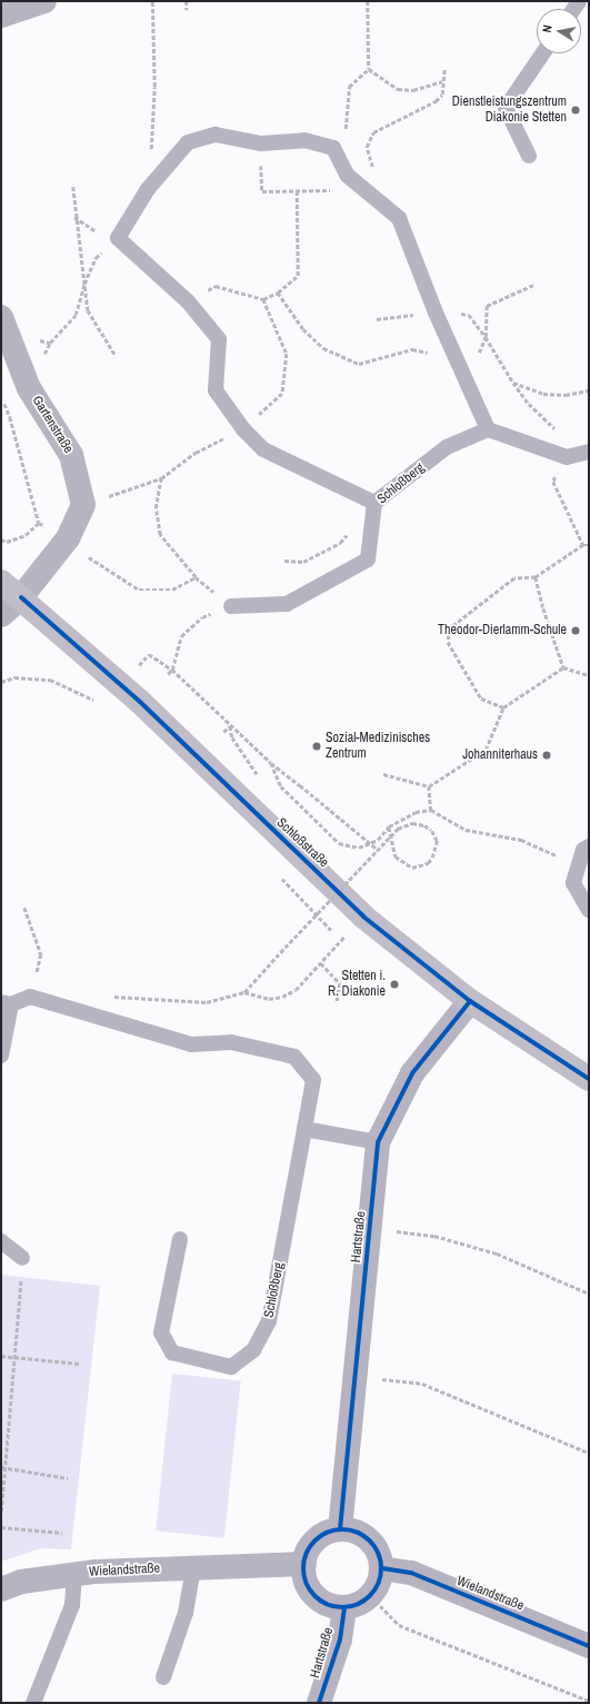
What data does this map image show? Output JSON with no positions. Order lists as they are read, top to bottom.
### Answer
{
  "streets": {
    "main road": ["Schloßstraße"],
    "street": ["Gartenstraße", "Hartstraße", "Wielandstraße"],
    "lane": ["Schloßberg"]
  },
  "crossings": [
    ["Gartenstraße", "Schloßstraße"],
    ["Schloßstraße", "Hartstraße"],
    ["Hartstraße", "Wielandstraße"]
  ],
  "places": [
    "Dienstleistungszentrum Diakonie Stetten",
    "Theodor-Dierlamm-Schule",
    "Sozial-Medizinisches Zentrum",
    "Johanniterhaus",
    "Stetten i. R. Diakonie"
  ],
  "north": "left"
}
